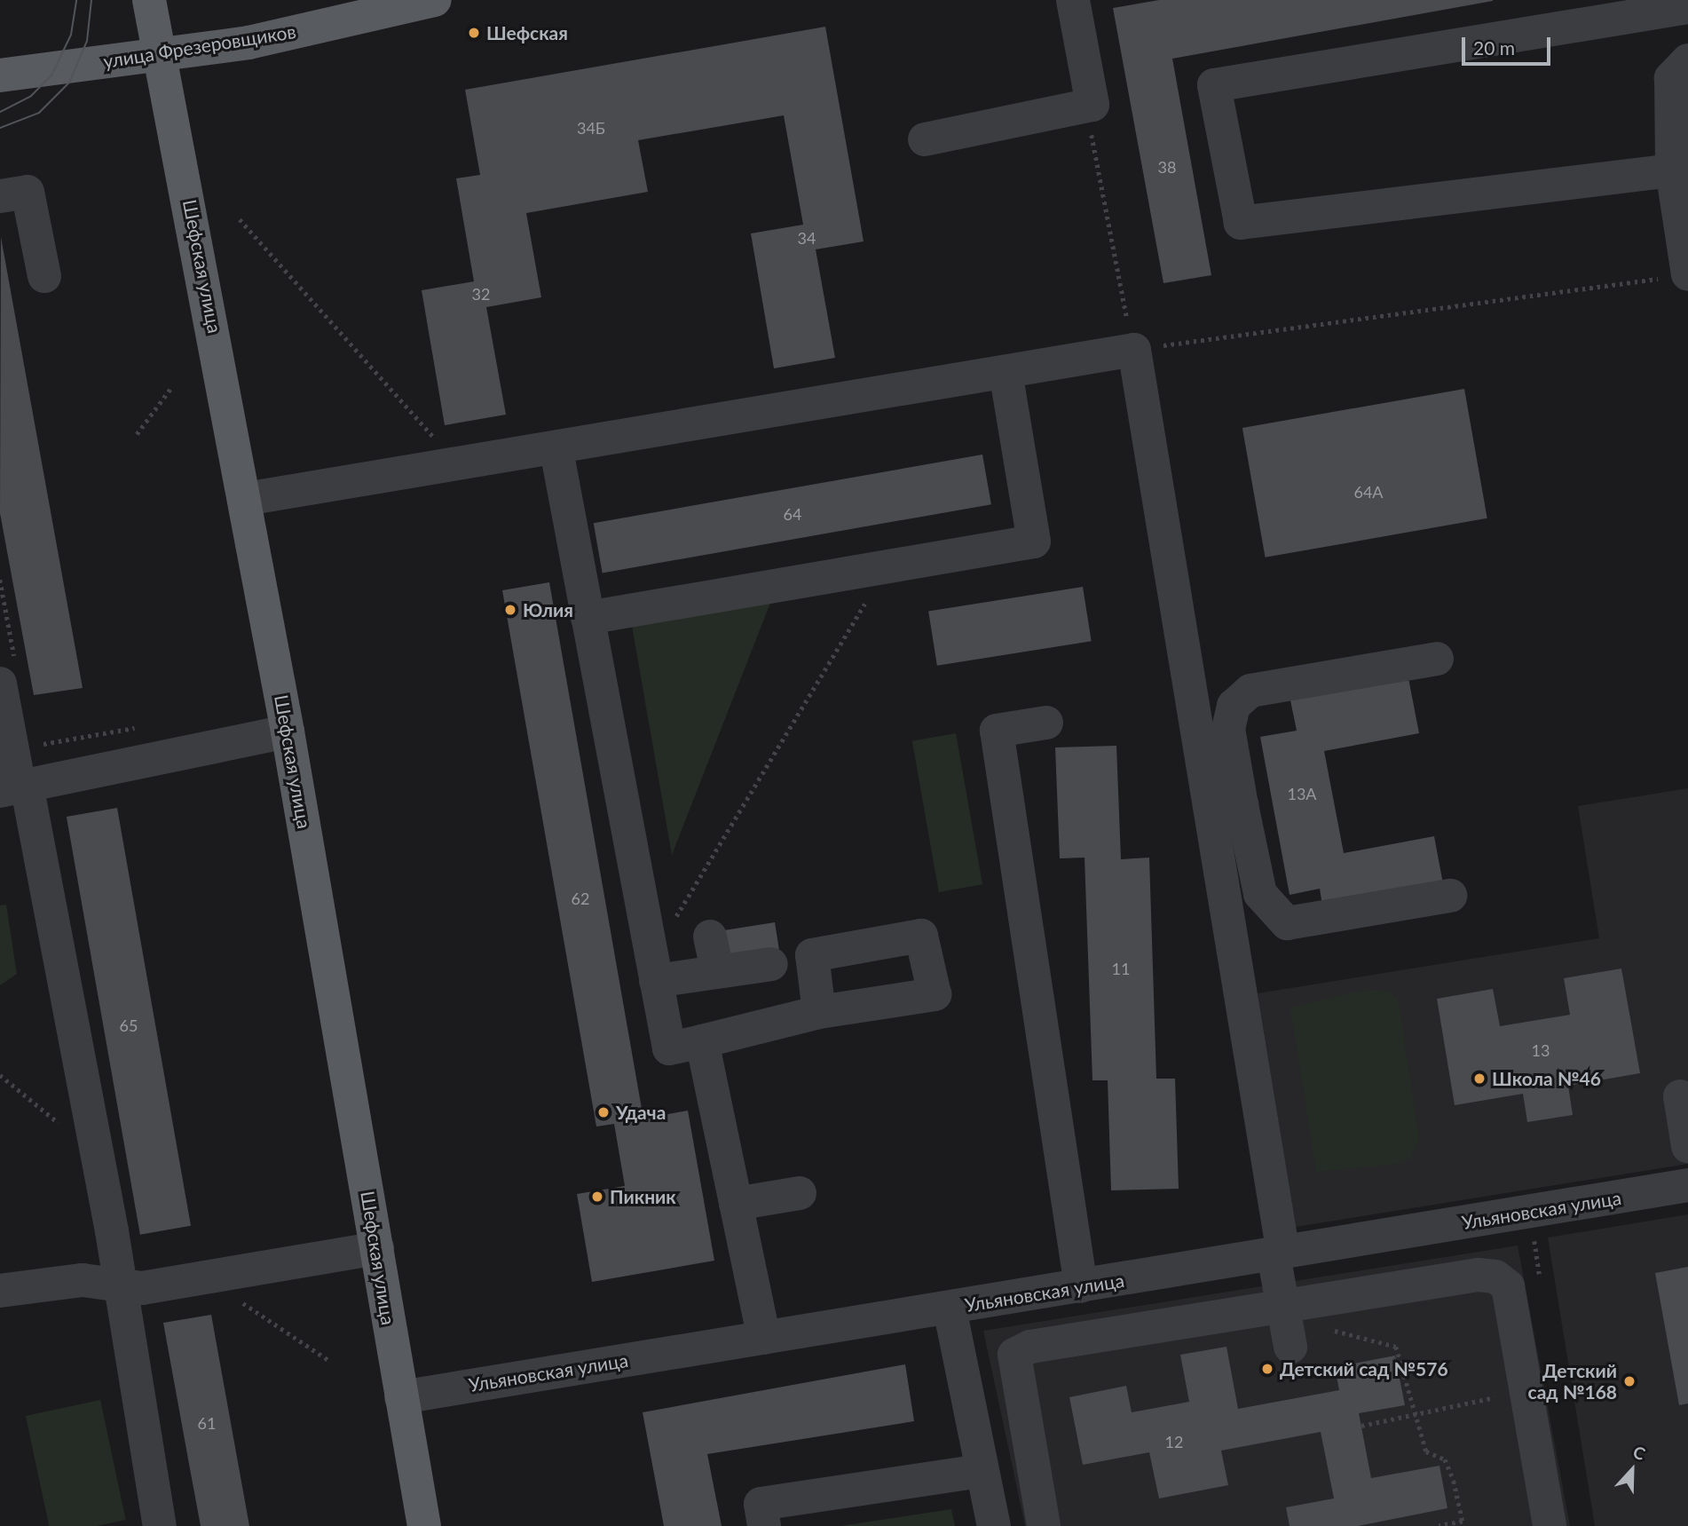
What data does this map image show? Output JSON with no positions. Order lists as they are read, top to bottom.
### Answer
{
  "streets": {
    "main road": ["улица Фрезеровщиков", "Шефская улица"],
    "street": ["Ульяновская улица"]
  },
  "crossings": [
    ["улица Фрезеровщиков", "Шефская улица"],
    ["Шефская улица", "Ульяновская улица"]
  ],
  "places": [
    "Шефская",
    "Юлия",
    "Школа №46",
    "Удача",
    "Пикник",
    "Детский сад №576",
    "Детский сад №168"
  ],
  "house_numbers": [
    "34Б",
    "38",
    "34",
    "32",
    "64А",
    "64",
    "13А",
    "62",
    "11",
    "65",
    "13",
    "61",
    "12"
  ],
  "scale_bar": "20 m",
  "north": "top"
}
